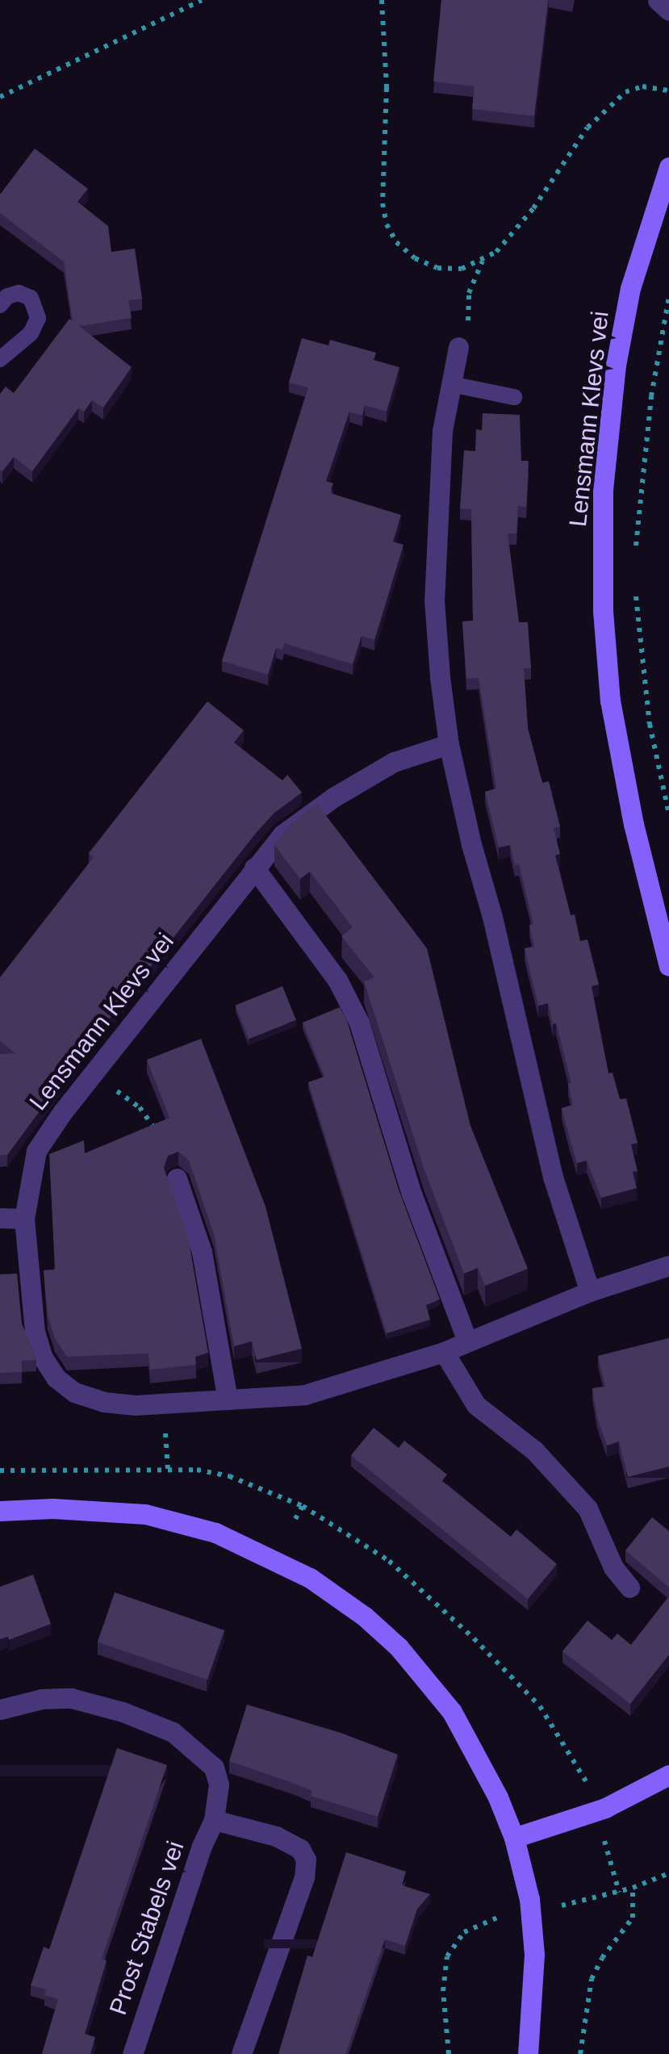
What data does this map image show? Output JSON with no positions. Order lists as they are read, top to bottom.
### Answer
{
  "streets": {
    "street": ["Lensmann Klevs vei", "Prost Stabels vei"]
  }
}
